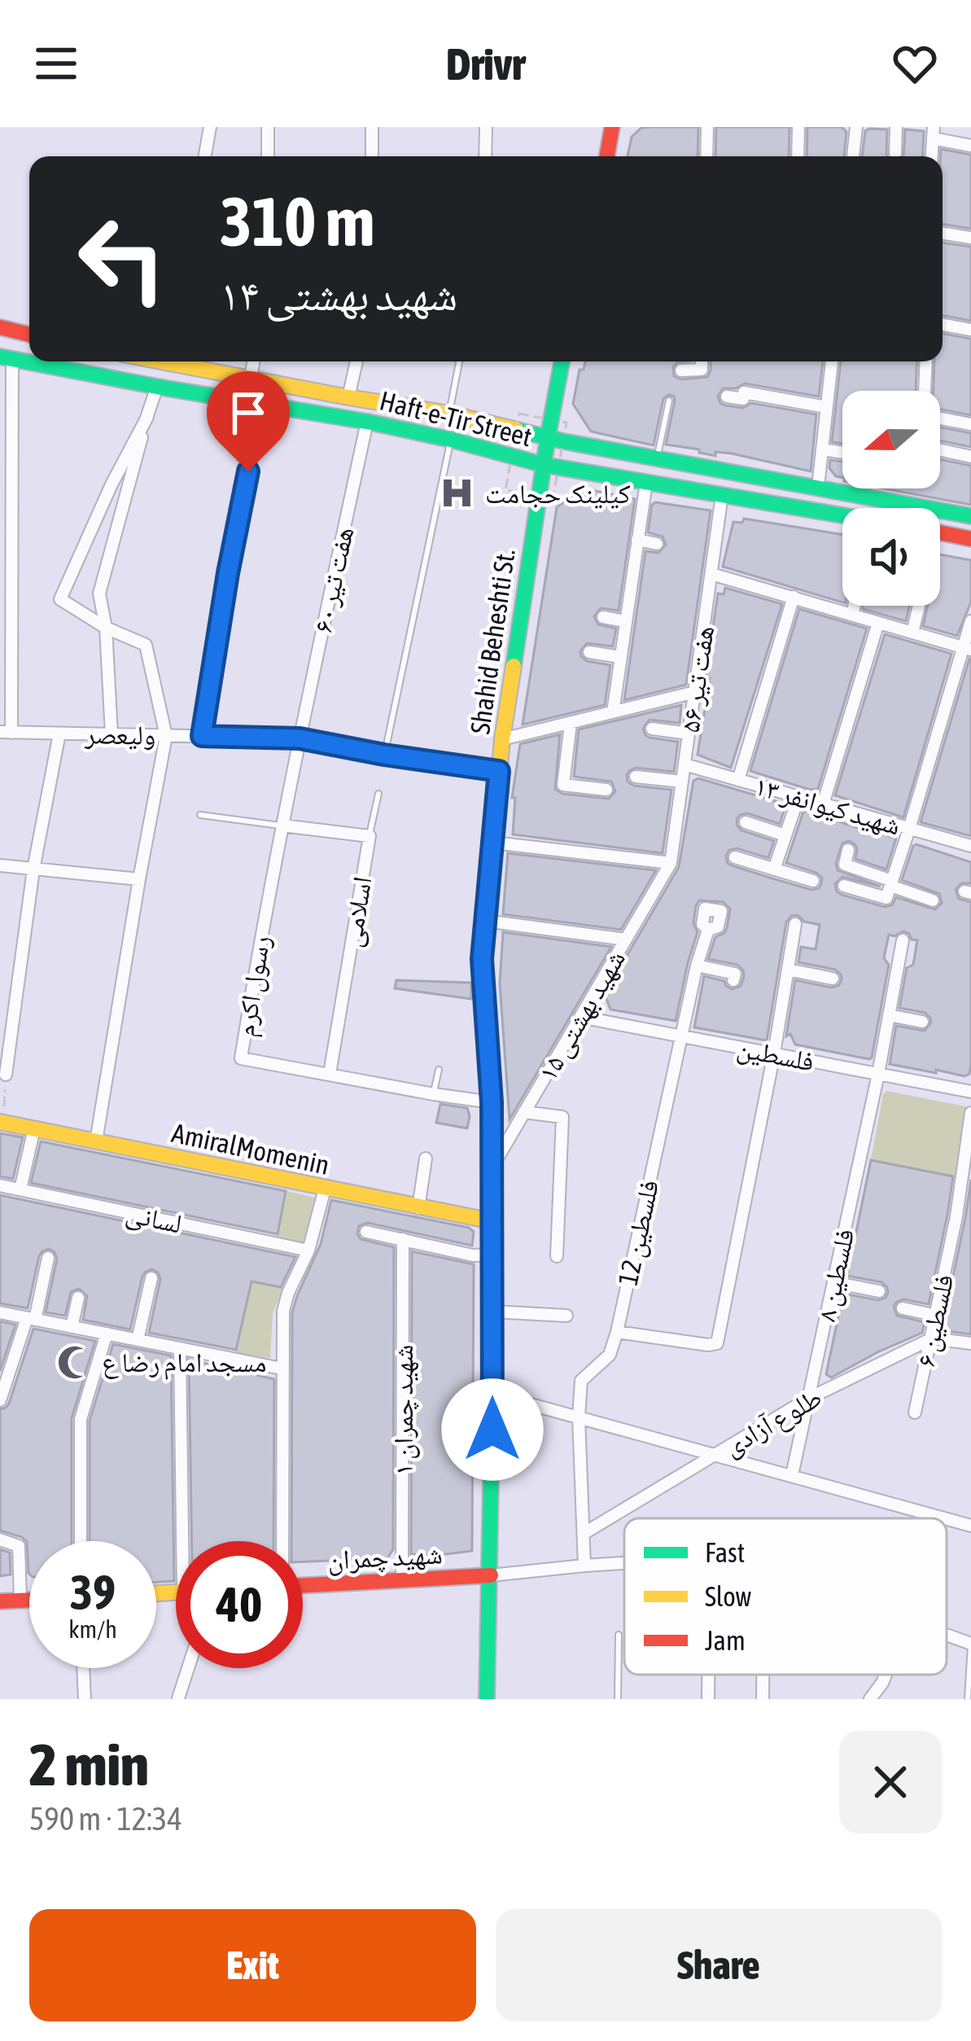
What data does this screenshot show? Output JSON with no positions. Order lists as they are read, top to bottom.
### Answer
{
  "streets": {
    "street": [
      "Haft-e-Tir Street",
      "هفت تیر ۶۰",
      "Shahid Beheshti St.",
      "هفت تیر ۵۶",
      "ولیعصر",
      "شهید کیوانفر ۱۳",
      "اسلامی",
      "رسول اکرم",
      "شهید بهشتی ۱۵",
      "فلسطین",
      "AmiralMomenin",
      "لسانی",
      "فلسطین 12",
      "فلسطین ۸",
      "فلسطین ۶",
      "شهید چمران ۱",
      "طلوع آزادی",
      "شهید چمران"
    ]
  },
  "crossings": [
    ["Haft-e-Tir Street", "هفت تیر ۶۰"],
    ["Haft-e-Tir Street", "Shahid Beheshti St."],
    ["Haft-e-Tir Street", "هفت تیر ۵۶"],
    ["هفت تیر ۶۰", "ولیعصر"],
    ["هفت تیر ۶۰", "رسول اکرم"],
    ["Shahid Beheshti St.", "ولیعصر"],
    ["Shahid Beheshti St.", "شهید بهشتی ۱۵"],
    ["Shahid Beheshti St.", "AmiralMomenin"],
    ["Shahid Beheshti St.", "شهید چمران"],
    ["هفت تیر ۵۶", "شهید کیوانفر ۱۳"],
    ["هفت تیر ۵۶", "شهید بهشتی ۱۵"],
    ["اسلامی", "رسول اکرم"],
    ["شهید بهشتی ۱۵", "فلسطین"],
    ["فلسطین", "فلسطین 12"],
    ["فلسطین", "فلسطین ۸"],
    ["فلسطین 12", "طلوع آزادی"],
    ["فلسطین ۸", "طلوع آزادی"],
    ["فلسطین ۶", "طلوع آزادی"],
    ["شهید چمران ۱", "شهید چمران"]
  ],
  "places": {
    "hospital": ["کیلینک حجامت"],
    "mosque": ["مسجد امام رضا ع"]
  },
  "legend": ["Fast", "Slow", "Jam"],
  "north": "left",
  "page": {
    "header": "Drivr",
    "turn": ["310 m", "شهید بهشتی ۱۴"],
    "speed": "39 km/h",
    "limit": "40",
    "heading": ["2 min", "590 m · 12:34"],
    "buttons": ["Exit", "Share"]
  }
}
